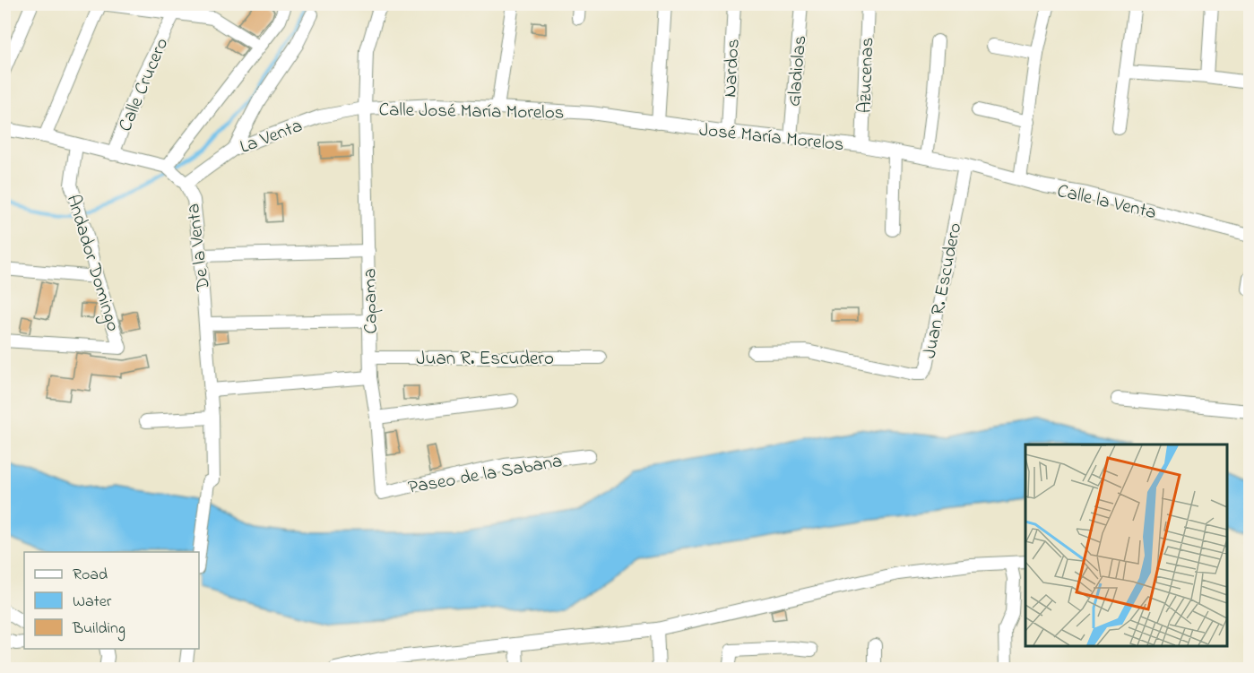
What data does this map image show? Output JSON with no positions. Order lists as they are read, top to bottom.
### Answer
{
  "streets": {
    "street": [
      "Nardos",
      "Gladiolas",
      "Azucenas",
      "Calle Crucero",
      "Calle José María Morelos",
      "La Venta",
      "José María Morelos",
      "Calle la Venta",
      "De la Venta",
      "Andador Domingo",
      "Juan R. Escudero",
      "Capama",
      "Paseo de la Sabana"
    ]
  },
  "crossings": [
    ["Nardos", "José María Morelos"],
    ["Gladiolas", "José María Morelos"],
    ["Azucenas", "José María Morelos"],
    ["Calle José María Morelos", "La Venta"],
    ["Calle José María Morelos", "José María Morelos"],
    ["Calle José María Morelos", "Capama"],
    ["La Venta", "De la Venta"],
    ["La Venta", "Capama"],
    ["José María Morelos", "Calle la Venta"],
    ["José María Morelos", "Juan R. Escudero"],
    ["Calle la Venta", "Juan R. Escudero"],
    ["Juan R. Escudero", "Capama"],
    ["Capama", "Paseo de la Sabana"]
  ],
  "legend": ["Road", "Water", "Building"]
}
